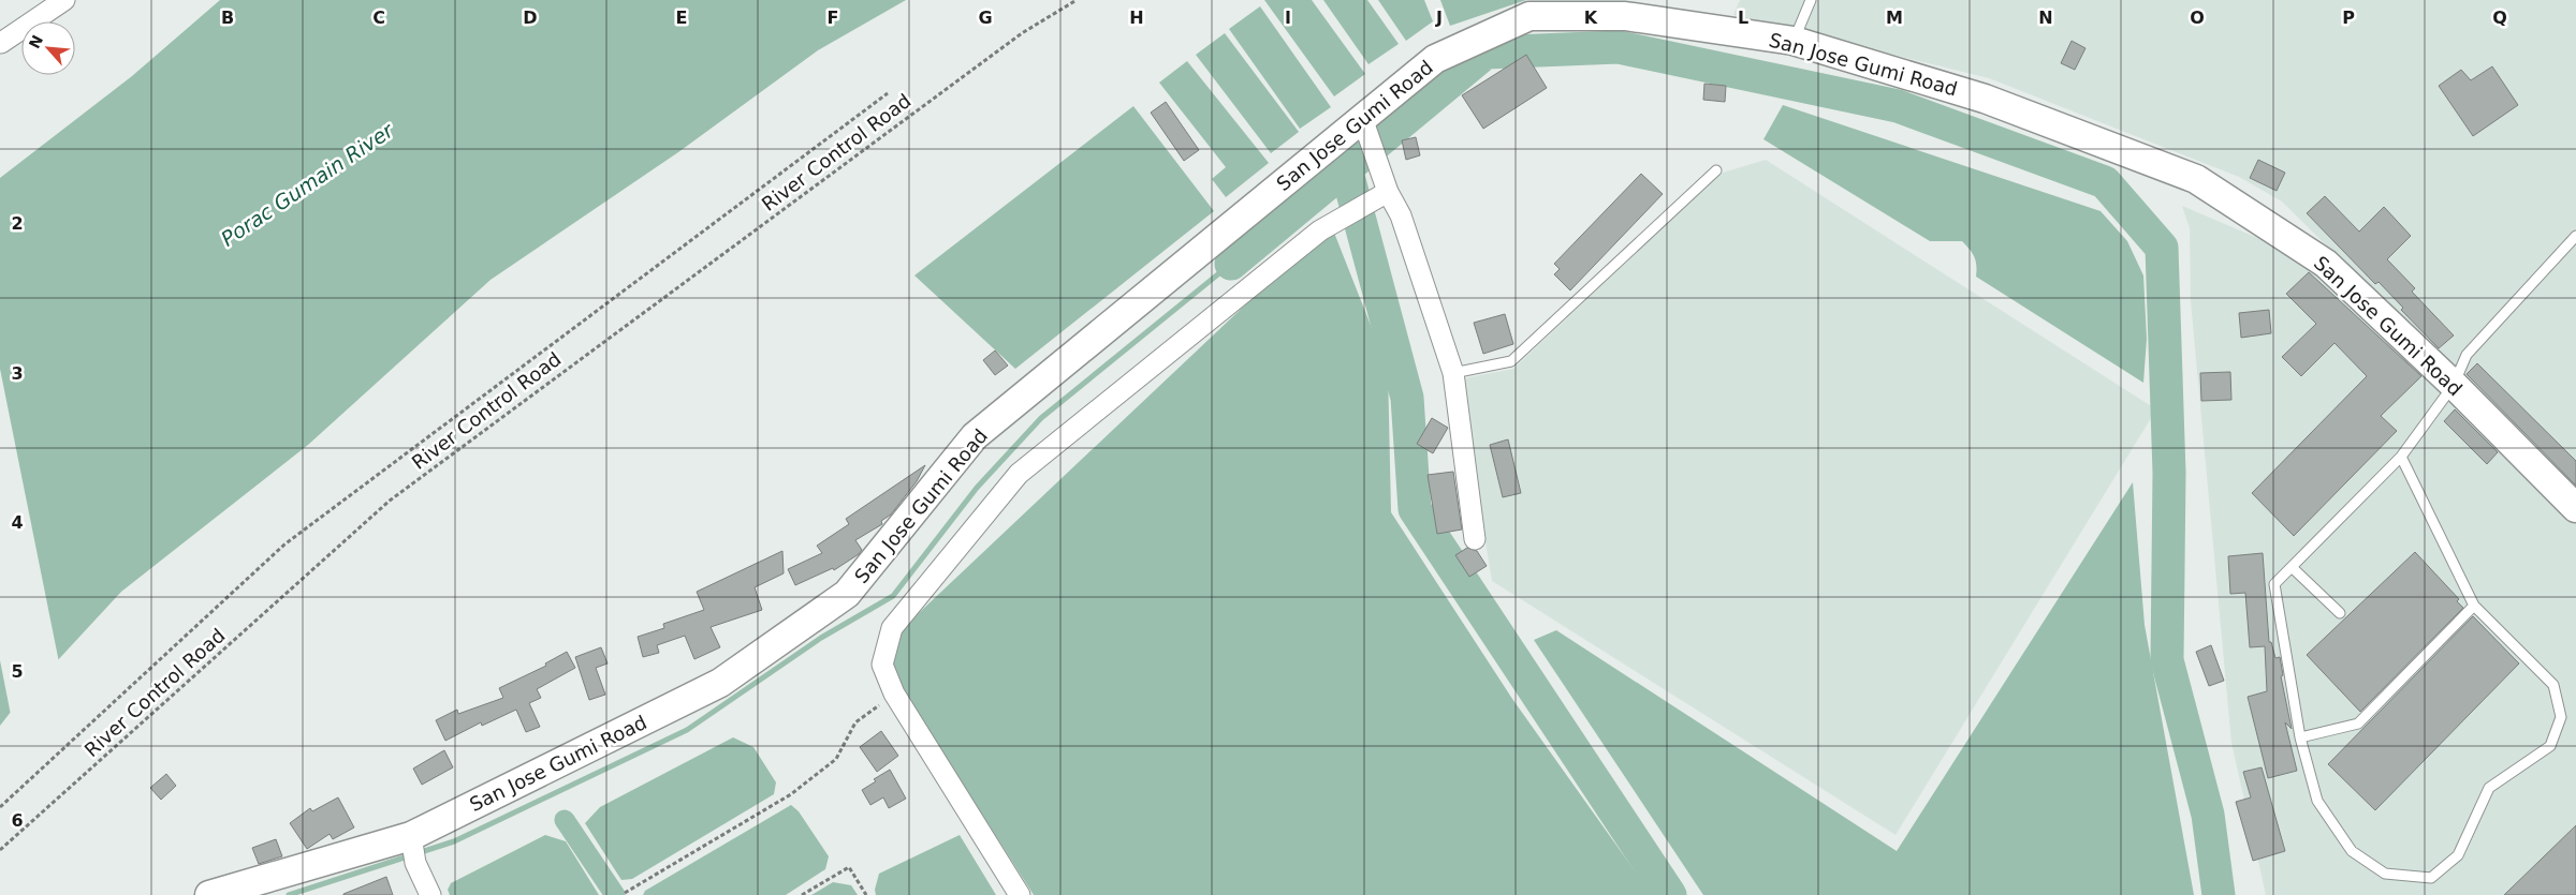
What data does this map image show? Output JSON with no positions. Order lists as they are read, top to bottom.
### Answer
{
  "streets": {
    "street": ["San Jose Gumi Road"],
    "path": ["River Control Road"]
  },
  "water": ["Porac Gumain River"],
  "north": "top left",
  "grid": {
    "columns": [
      "B",
      "C",
      "D",
      "E",
      "F",
      "G",
      "H",
      "I",
      "J",
      "K",
      "L",
      "M",
      "N",
      "O",
      "P",
      "Q"
    ],
    "rows": [
      "2",
      "3",
      "4",
      "5",
      "6"
    ]
  }
}
